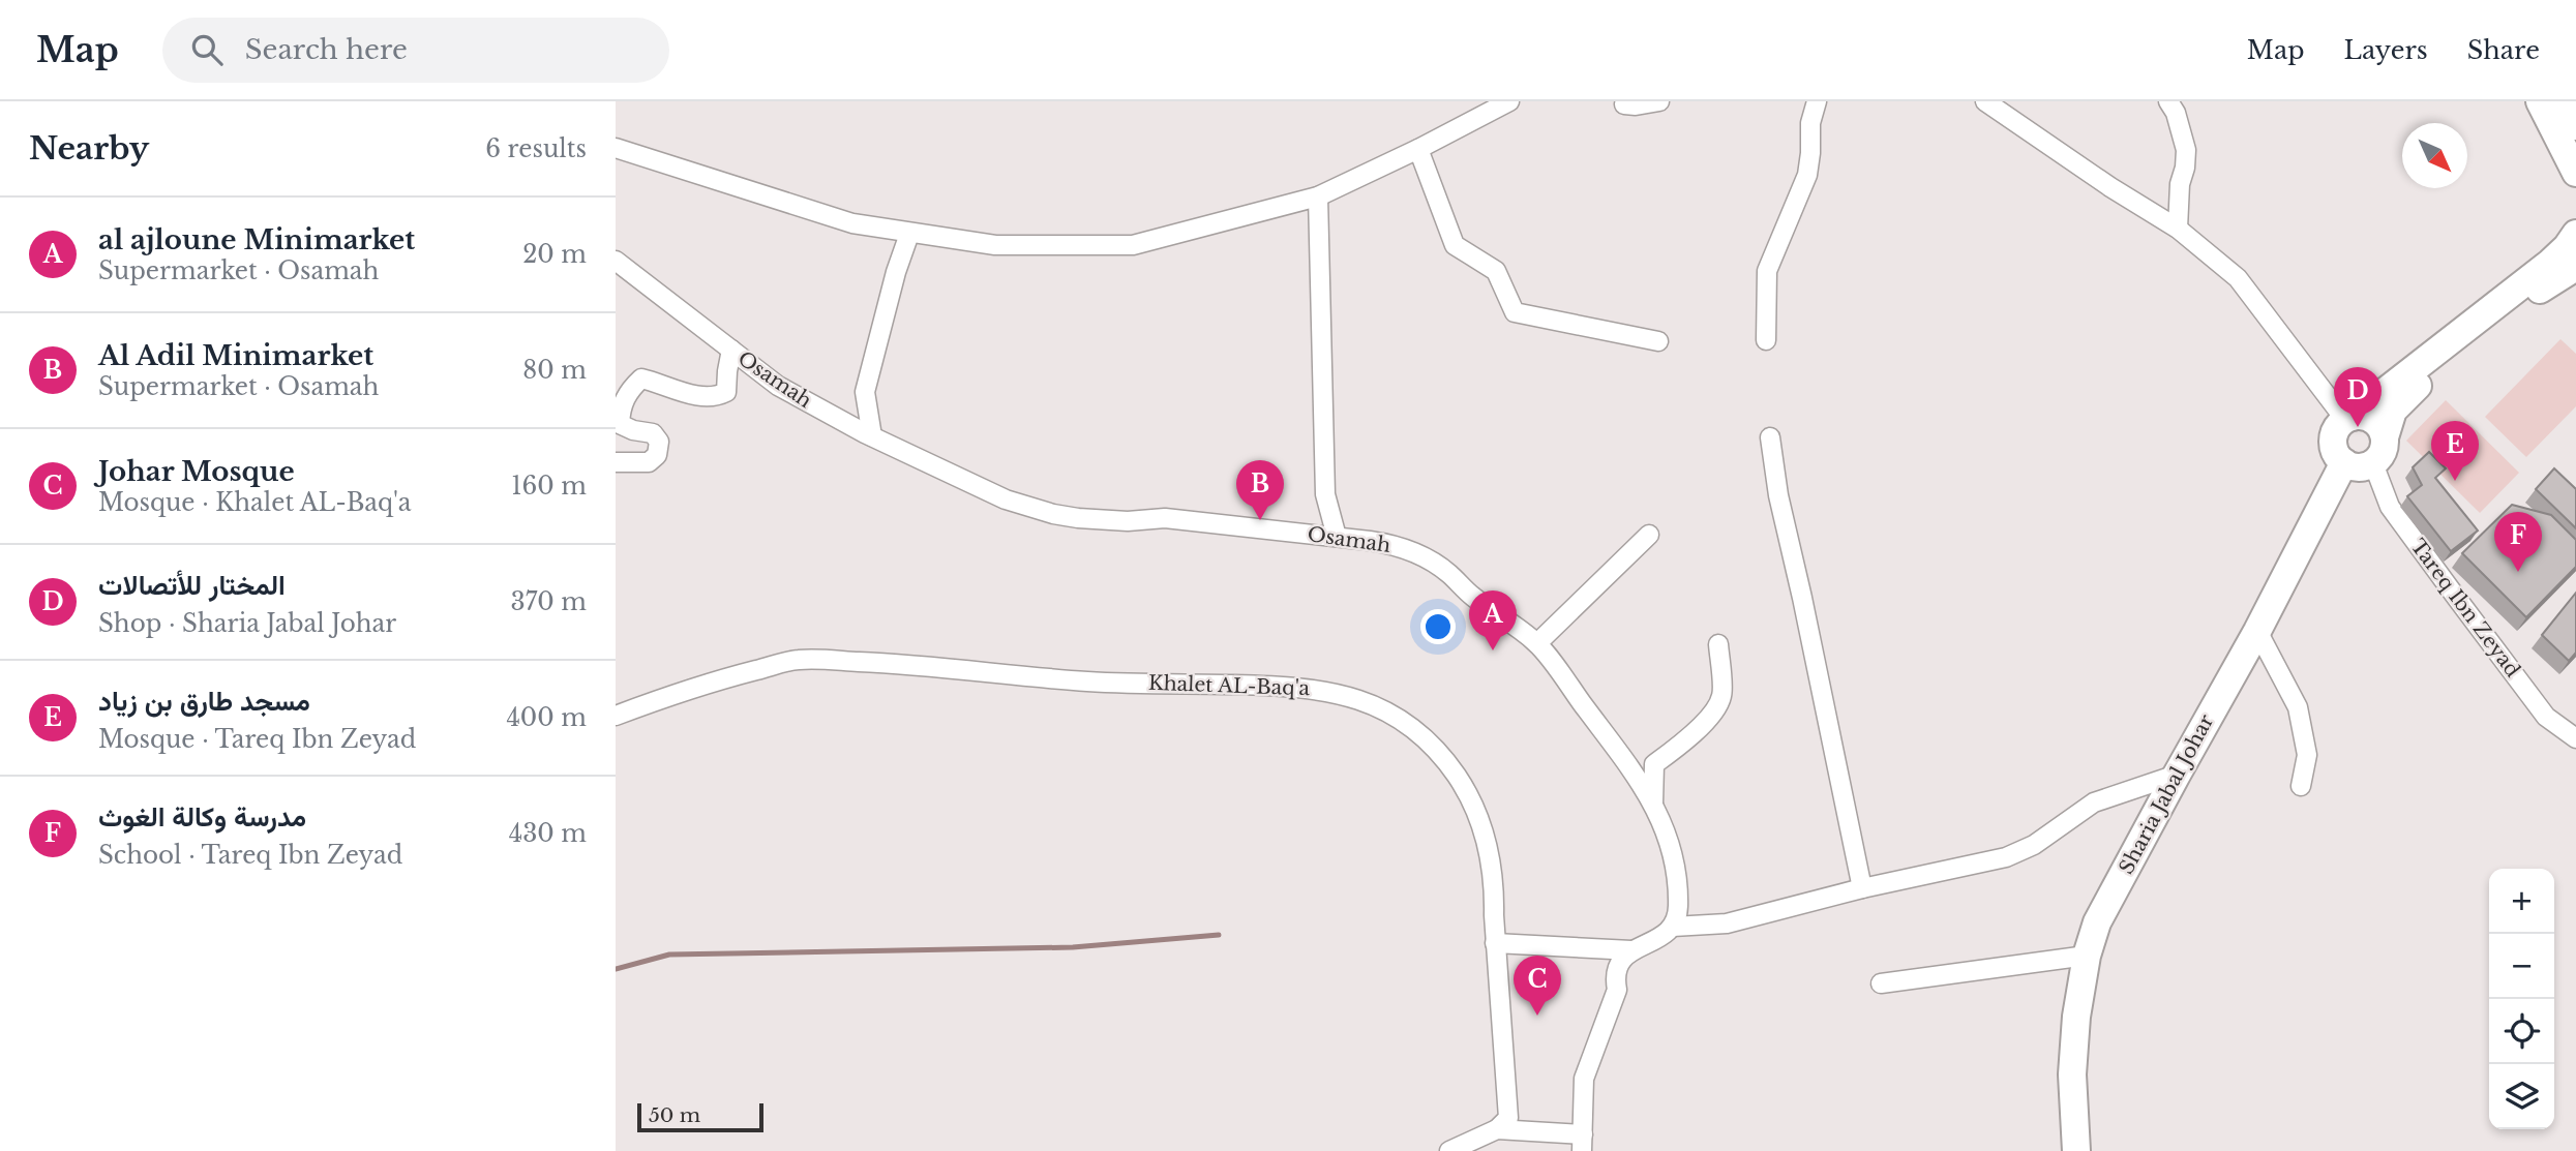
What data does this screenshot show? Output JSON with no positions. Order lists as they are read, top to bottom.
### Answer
{
  "streets": {
    "street": [
      "Osamah",
      "Tareq Ibn Zeyad",
      "Khalet AL-Baq'a",
      "Sharia Jabal Johar"
    ]
  },
  "crossings": [
    ["Tareq Ibn Zeyad", "Sharia Jabal Johar"]
  ],
  "scale_bar": "50 m",
  "north": "bottom right",
  "page": {
    "header": "Map",
    "search": "Search here",
    "nav": ["Map", "Layers", "Share"],
    "heading": ["Nearby", "6 results"],
    "list": [
      {
        "mark": "A",
        "name": "al ajloune Minimarket",
        "note": "Supermarket · Osamah",
        "value": "20 m"
      },
      {
        "mark": "B",
        "name": "Al Adil Minimarket",
        "note": "Supermarket · Osamah",
        "value": "80 m"
      },
      {
        "mark": "C",
        "name": "Johar Mosque",
        "note": "Mosque · Khalet AL-Baq'a",
        "value": "160 m"
      },
      {
        "mark": "D",
        "name": "المختار للأتصالات",
        "note": "Shop · Sharia Jabal Johar",
        "value": "370 m"
      },
      {
        "mark": "E",
        "name": "مسجد طارق بن زياد",
        "note": "Mosque · Tareq Ibn Zeyad",
        "value": "400 m"
      },
      {
        "mark": "F",
        "name": "مدرسة وكالة الغوث",
        "note": "School · Tareq Ibn Zeyad",
        "value": "430 m"
      }
    ],
    "pins": [
      "D",
      "E",
      "B",
      "F",
      "A",
      "C"
    ],
    "map_buttons": ["+", "−"],
    "scale": "50 m"
  }
}
